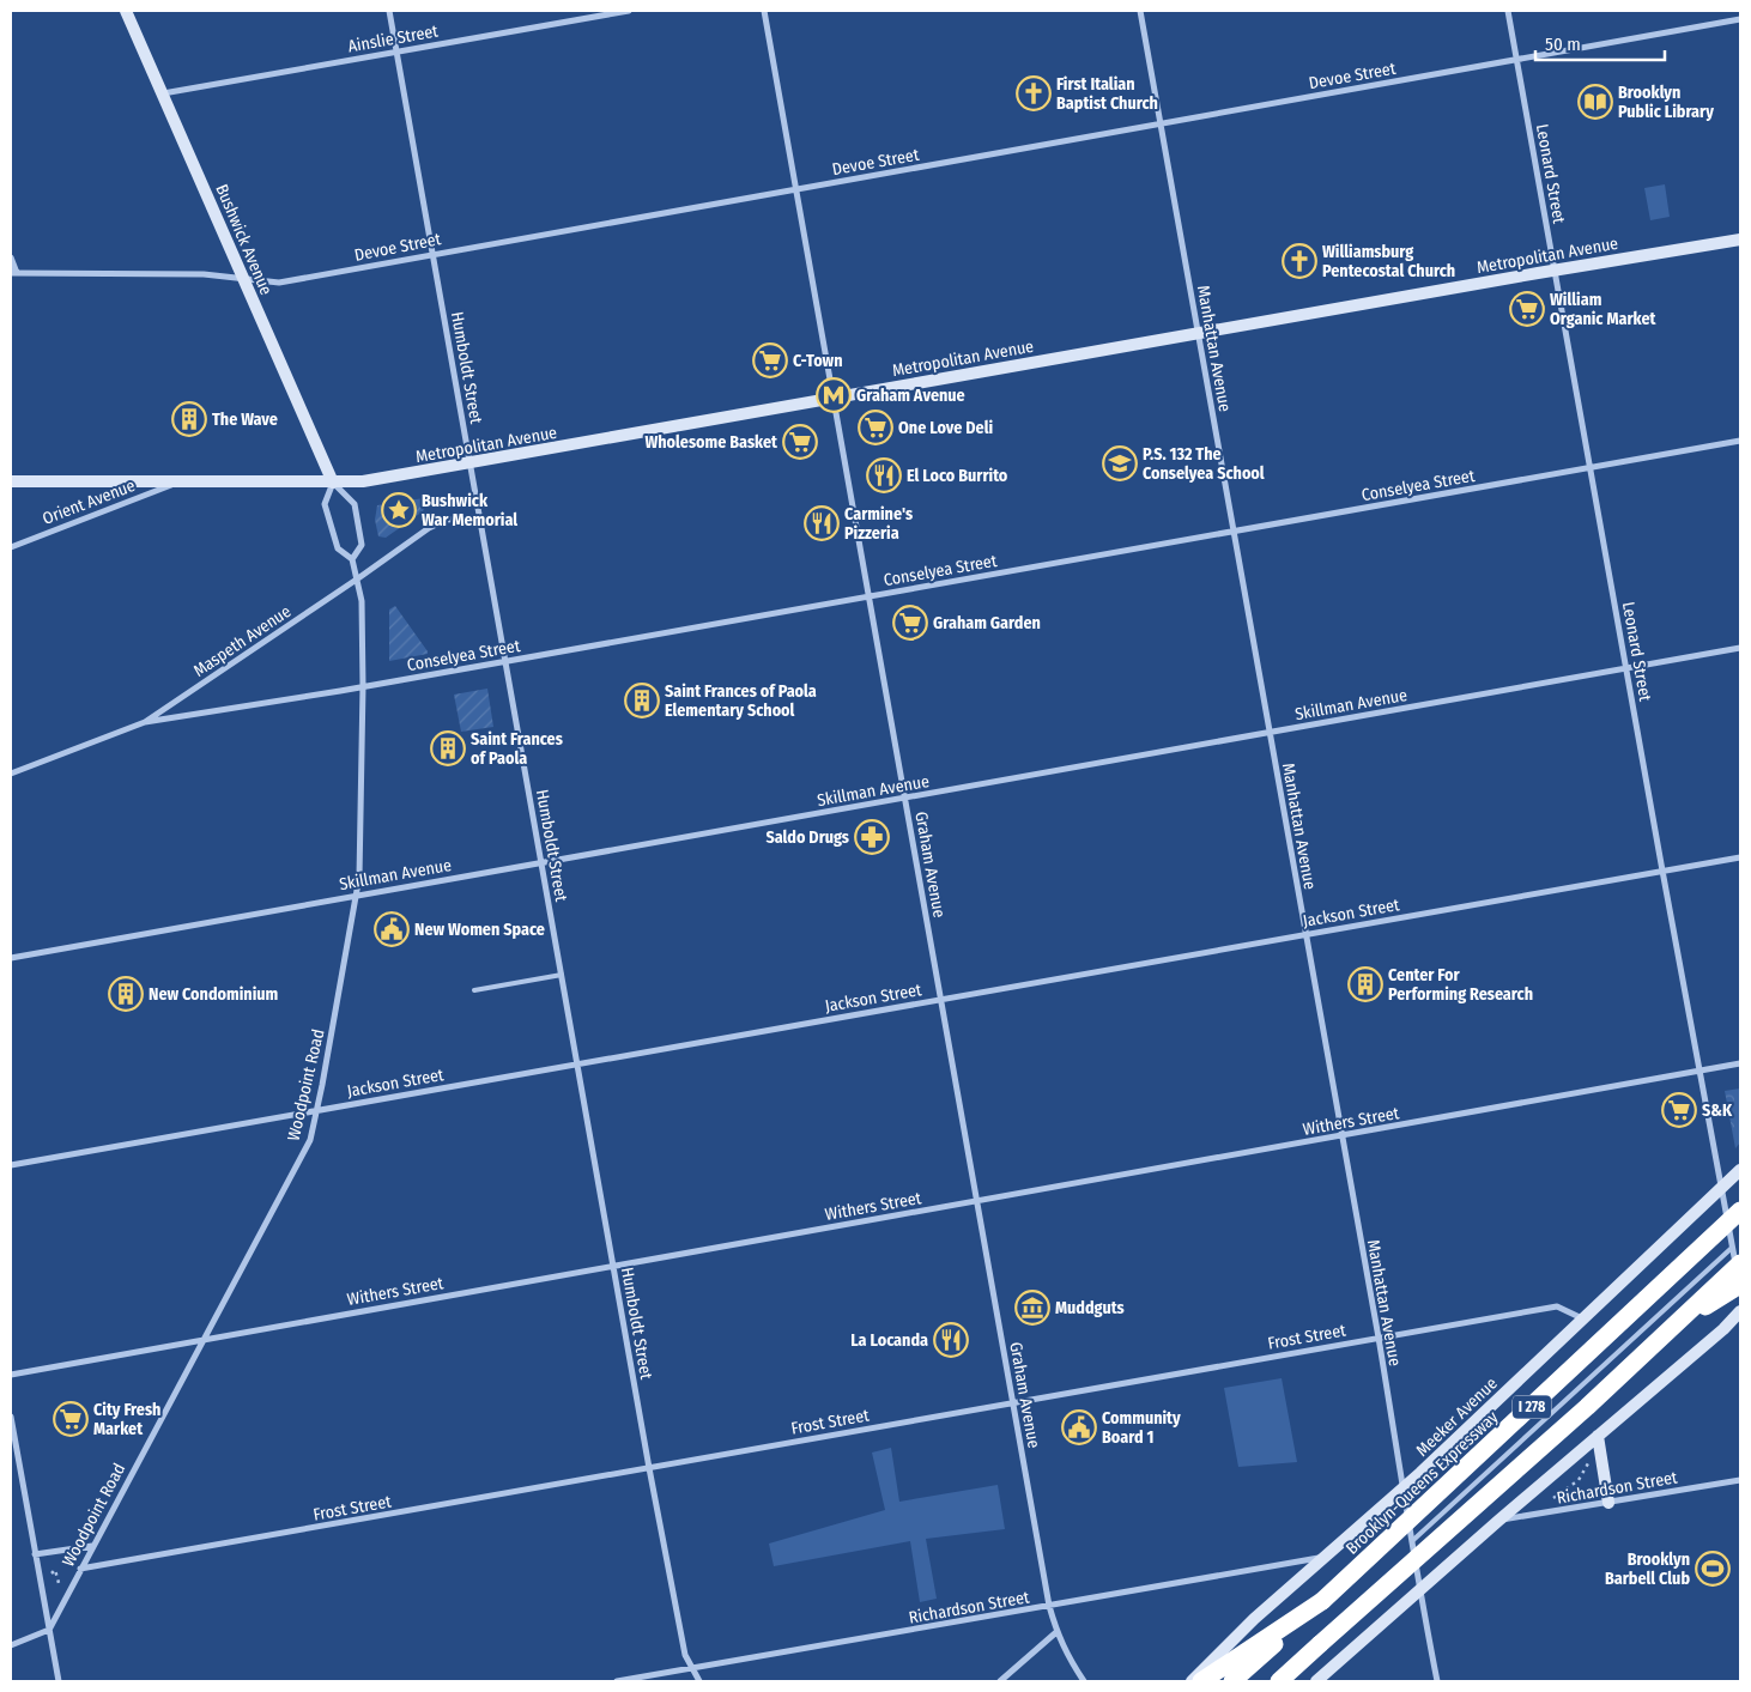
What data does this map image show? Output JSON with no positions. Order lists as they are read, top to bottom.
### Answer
{
  "streets": {
    "highway": ["I 278", "Brooklyn-Queens Expressway"],
    "main road": ["Bushwick Avenue", "Metropolitan Avenue", "Meeker Avenue"],
    "street": [
      "Ainslie Street",
      "Devoe Street",
      "Leonard Street",
      "Manhattan Avenue",
      "Humboldt Street",
      "Conselyea Street",
      "Orient Avenue",
      "Maspeth Avenue",
      "Skillman Avenue",
      "Graham Avenue",
      "Jackson Street",
      "Woodpoint Road",
      "Withers Street",
      "Frost Street",
      "Richardson Street"
    ]
  },
  "crossings": [
    ["Ainslie Street", "Bushwick Avenue"],
    ["Ainslie Street", "Humboldt Street"],
    ["Devoe Street", "Leonard Street"],
    ["Devoe Street", "Bushwick Avenue"],
    ["Devoe Street", "Manhattan Avenue"],
    ["Devoe Street", "Humboldt Street"],
    ["Devoe Street", "Graham Avenue"],
    ["Leonard Street", "Metropolitan Avenue"],
    ["Leonard Street", "Conselyea Street"],
    ["Leonard Street", "Skillman Avenue"],
    ["Leonard Street", "Jackson Street"],
    ["Leonard Street", "Withers Street"],
    ["Leonard Street", "I 278"],
    ["Leonard Street", "Meeker Avenue"],
    ["Bushwick Avenue", "Metropolitan Avenue"],
    ["Bushwick Avenue", "Woodpoint Road"],
    ["Metropolitan Avenue", "Manhattan Avenue"],
    ["Metropolitan Avenue", "Humboldt Street"],
    ["Metropolitan Avenue", "Orient Avenue"],
    ["Metropolitan Avenue", "Graham Avenue"],
    ["Metropolitan Avenue", "Woodpoint Road"],
    ["Manhattan Avenue", "Conselyea Street"],
    ["Manhattan Avenue", "Skillman Avenue"],
    ["Manhattan Avenue", "Jackson Street"],
    ["Manhattan Avenue", "Withers Street"],
    ["Manhattan Avenue", "Frost Street"],
    ["Manhattan Avenue", "Meeker Avenue"],
    ["Humboldt Street", "Conselyea Street"],
    ["Humboldt Street", "Maspeth Avenue"],
    ["Humboldt Street", "Skillman Avenue"],
    ["Humboldt Street", "Jackson Street"],
    ["Humboldt Street", "Withers Street"],
    ["Humboldt Street", "Frost Street"],
    ["Humboldt Street", "Richardson Street"],
    ["Conselyea Street", "Maspeth Avenue"],
    ["Conselyea Street", "Graham Avenue"],
    ["Conselyea Street", "Woodpoint Road"],
    ["Maspeth Avenue", "Woodpoint Road"],
    ["Skillman Avenue", "Graham Avenue"],
    ["Skillman Avenue", "Woodpoint Road"],
    ["Graham Avenue", "Jackson Street"],
    ["Graham Avenue", "Withers Street"],
    ["Graham Avenue", "Frost Street"],
    ["Graham Avenue", "Richardson Street"],
    ["Jackson Street", "Woodpoint Road"],
    ["Woodpoint Road", "Withers Street"],
    ["Woodpoint Road", "Frost Street"],
    ["Frost Street", "Meeker Avenue"],
    ["Meeker Avenue", "Richardson Street"]
  ],
  "places": {
    "church": ["First Italian Baptist Church", "Williamsburg Pentecostal Church"],
    "library": ["Brooklyn Public Library"],
    "supermarket": [
      "William Organic Market",
      "C-Town",
      "One Love Deli",
      "Wholesome Basket",
      "Graham Garden",
      "S&K",
      "City Fresh Market"
    ],
    "metro station": ["Graham Avenue"],
    "building": [
      "The Wave",
      "Saint Frances of Paola Elementary School",
      "Saint Frances of Paola",
      "Center For Performing Research",
      "New Condominium"
    ],
    "school or university": ["P.S. 132 The Conselyea School"],
    "restaurant": ["El Loco Burrito", "Carmine's Pizzeria", "La Locanda"],
    "place": ["Bushwick War Memorial"],
    "pharmacy": ["Saldo Drugs"],
    "public building": ["New Women Space", "Community Board 1"],
    "museum": ["Muddguts"],
    "sports": ["Brooklyn Barbell Club"]
  },
  "scale_bar": "50 m"
}
